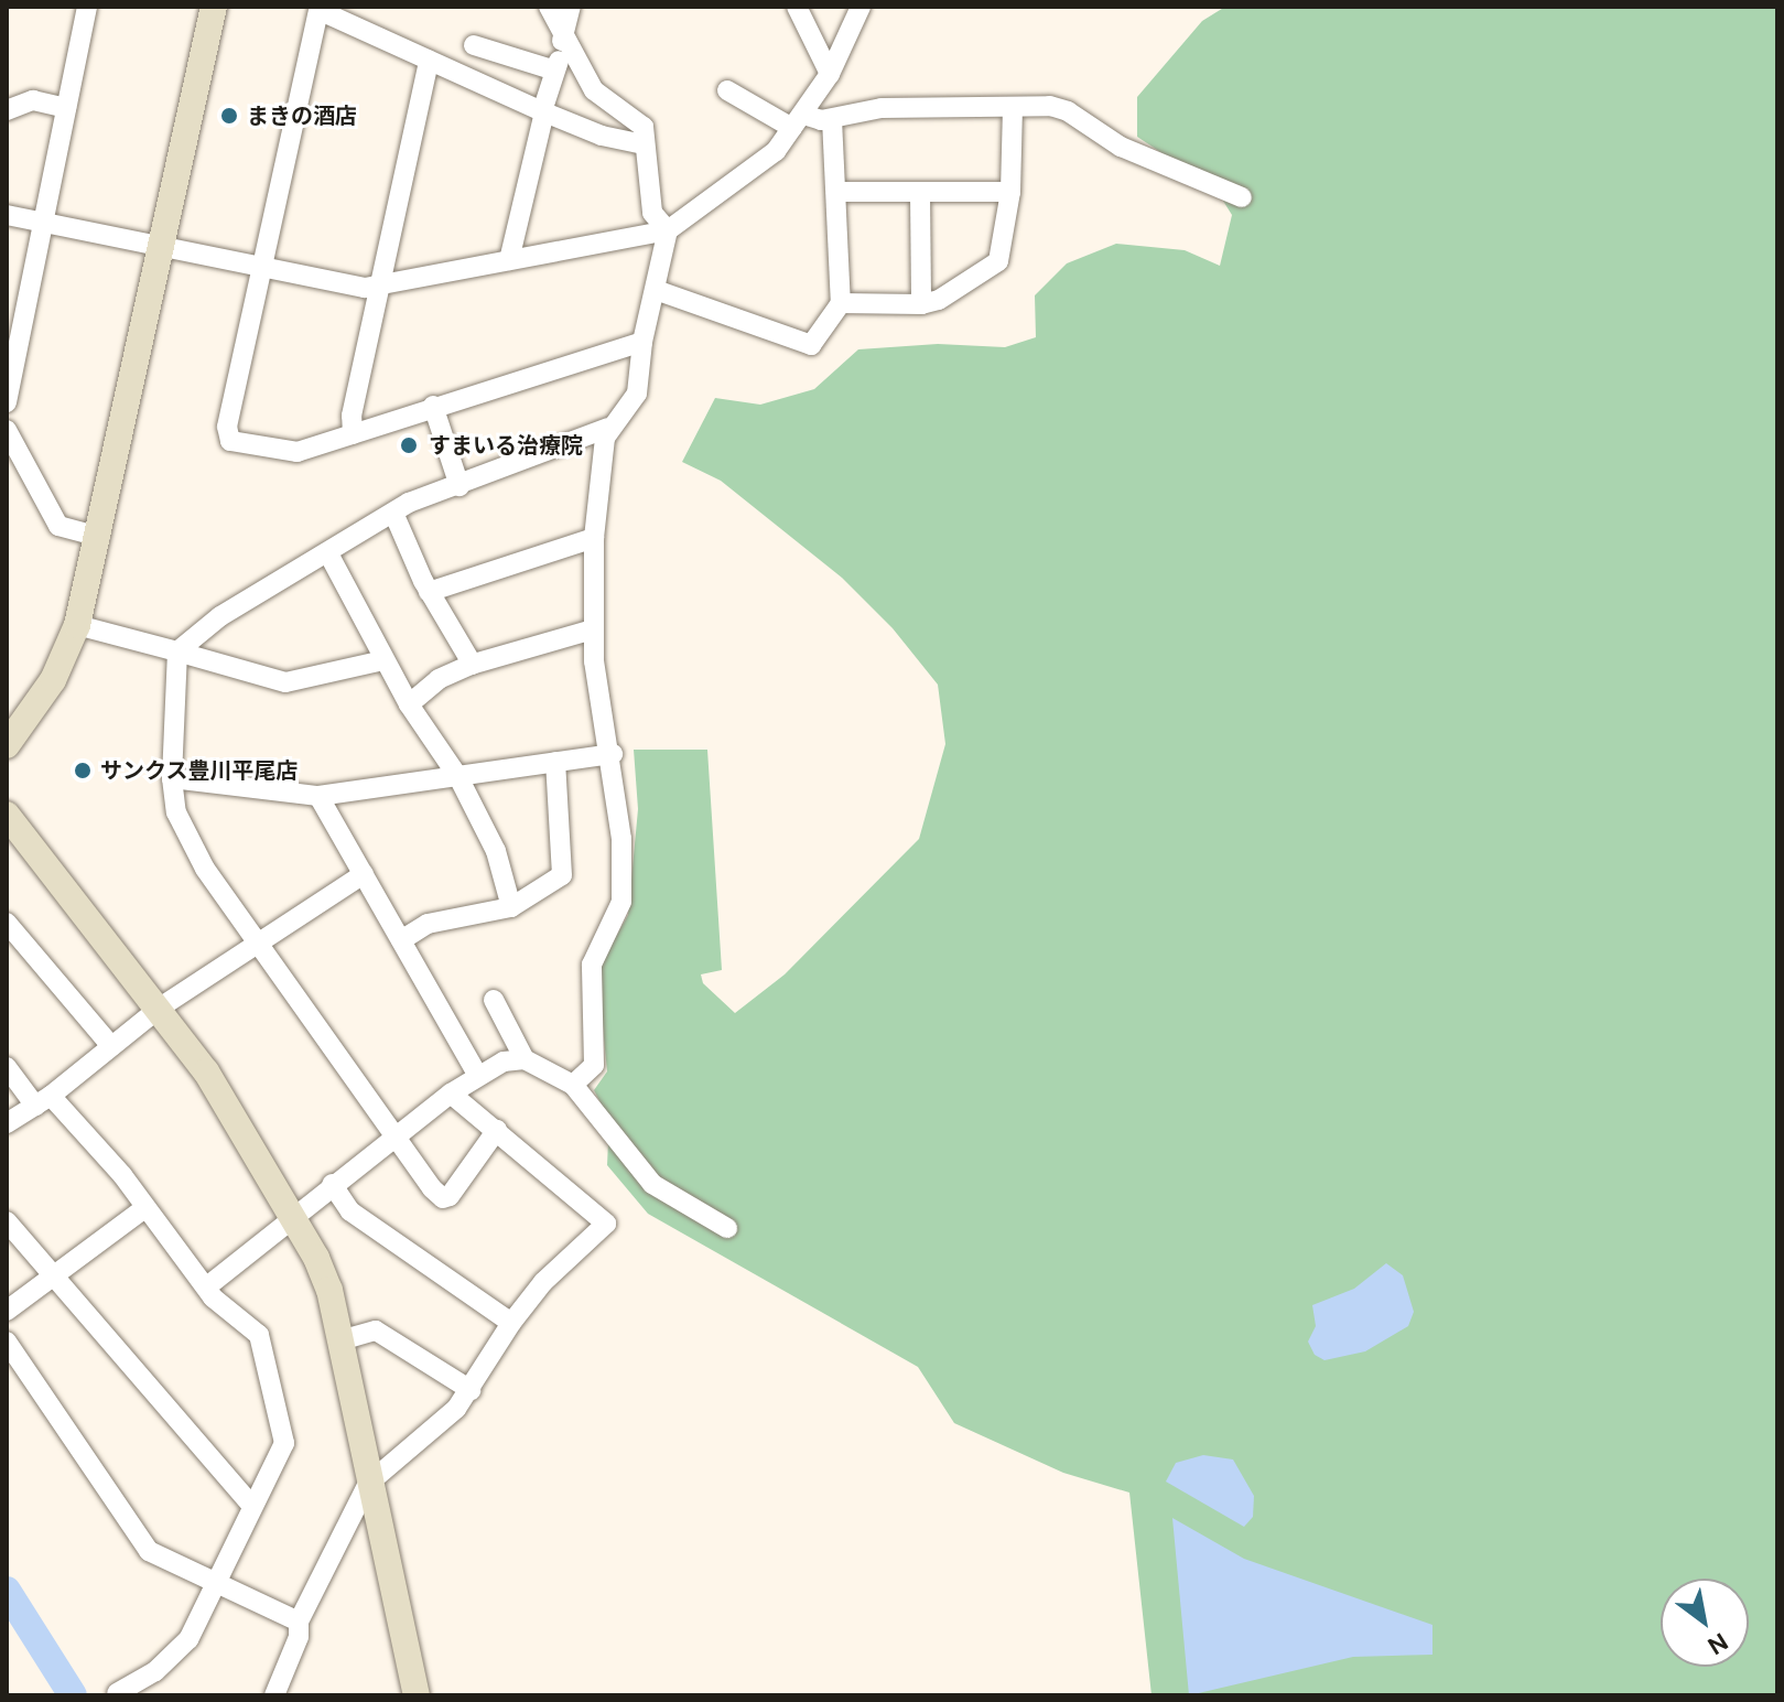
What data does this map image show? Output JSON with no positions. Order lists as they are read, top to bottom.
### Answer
{
  "places": ["まきの酒店", "すまいる治療院", "サンクス豊川平尾店"],
  "north": "bottom right"
}
